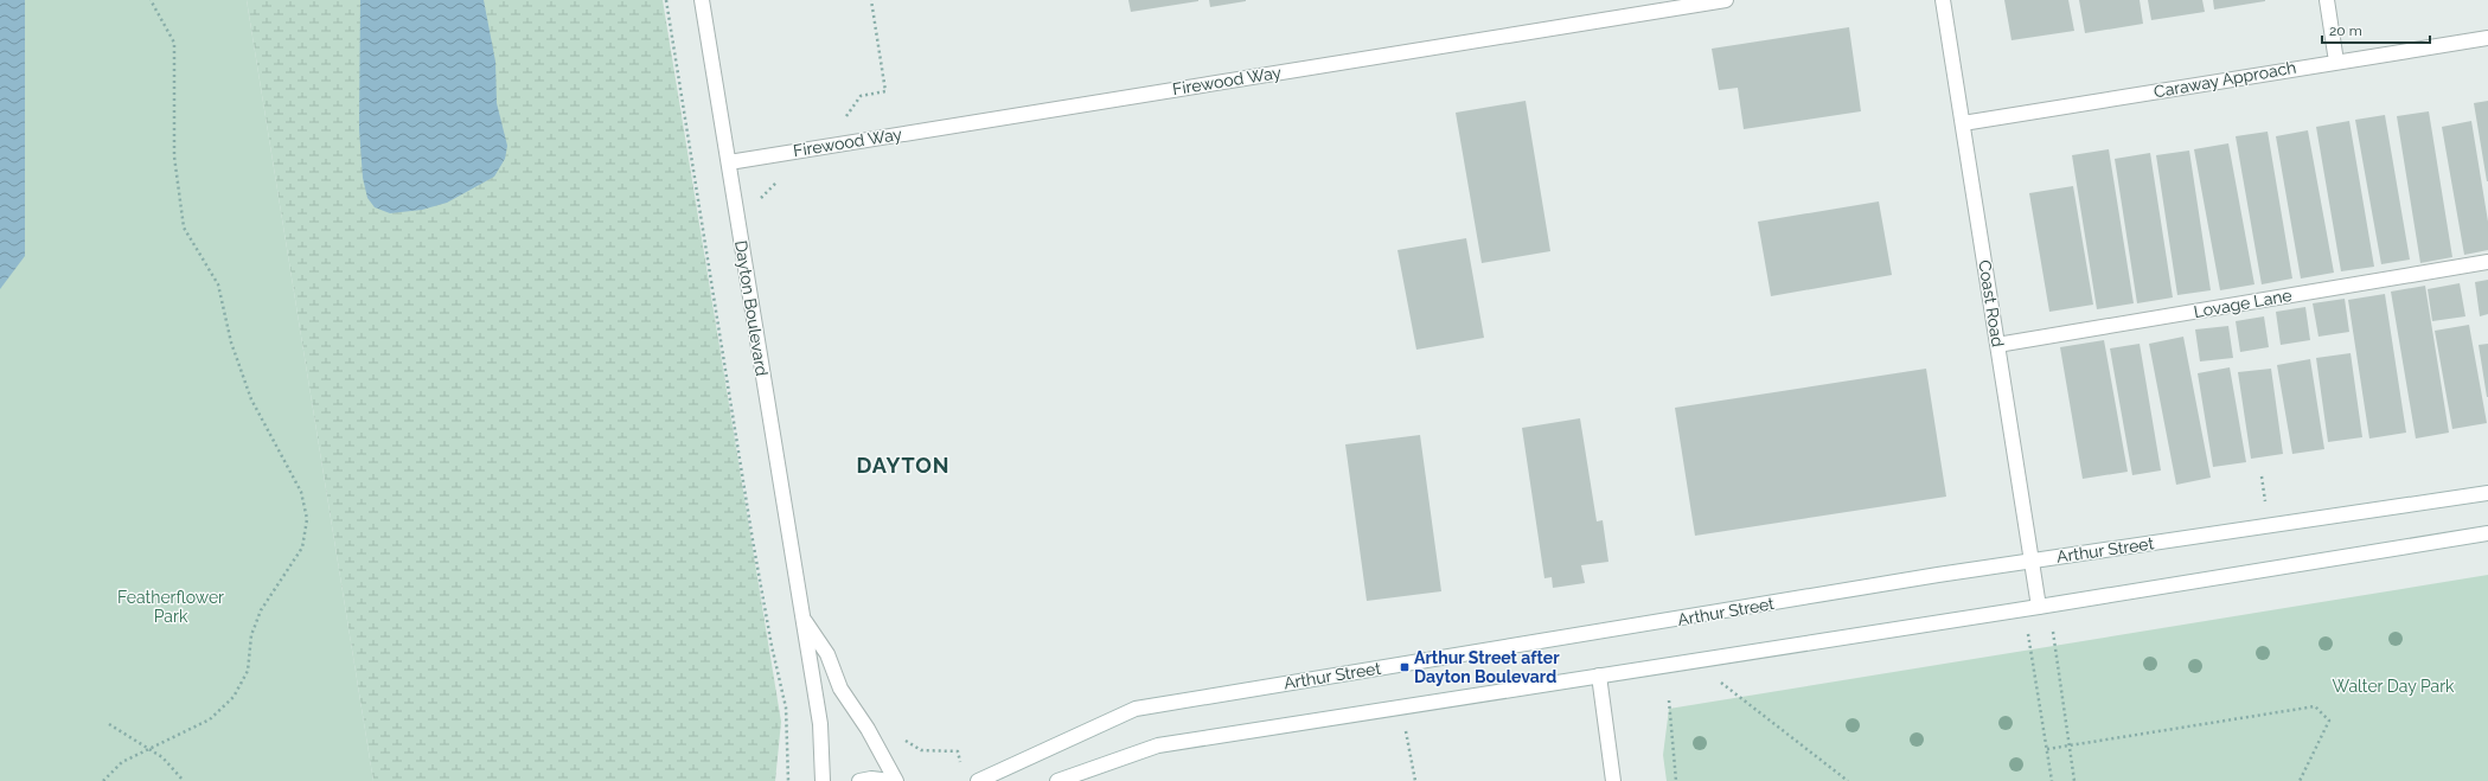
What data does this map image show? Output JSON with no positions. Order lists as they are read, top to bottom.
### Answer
{
  "streets": {
    "street": [
      "Caraway Approach",
      "Firewood Way",
      "Coast Road",
      "Lovage Lane",
      "Dayton Boulevard",
      "Arthur Street"
    ]
  },
  "crossings": [
    ["Caraway Approach", "Coast Road"],
    ["Firewood Way", "Dayton Boulevard"],
    ["Coast Road", "Lovage Lane"],
    ["Coast Road", "Arthur Street"]
  ],
  "districts": ["DAYTON"],
  "parks": ["Featherflower Park", "Walter Day Park"],
  "places": {
    "transit": ["Arthur Street after Dayton Boulevard"]
  },
  "scale_bar": "20 m"
}
